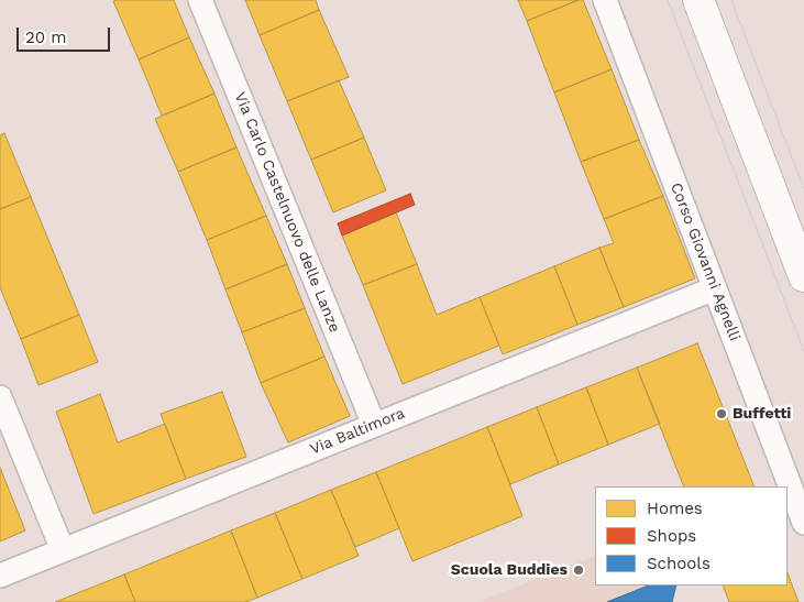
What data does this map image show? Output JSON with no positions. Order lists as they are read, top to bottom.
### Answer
{
  "streets": {
    "street": ["Via Carlo Castelnuovo delle Lanze", "Corso Giovanni Agnelli", "Via Baltimora"]
  },
  "crossings": [
    ["Via Carlo Castelnuovo delle Lanze", "Via Baltimora"],
    ["Corso Giovanni Agnelli", "Via Baltimora"]
  ],
  "places": ["Buffetti", "Scuola Buddies"],
  "legend": ["Homes", "Shops", "Schools"],
  "scale_bar": "20 m"
}
